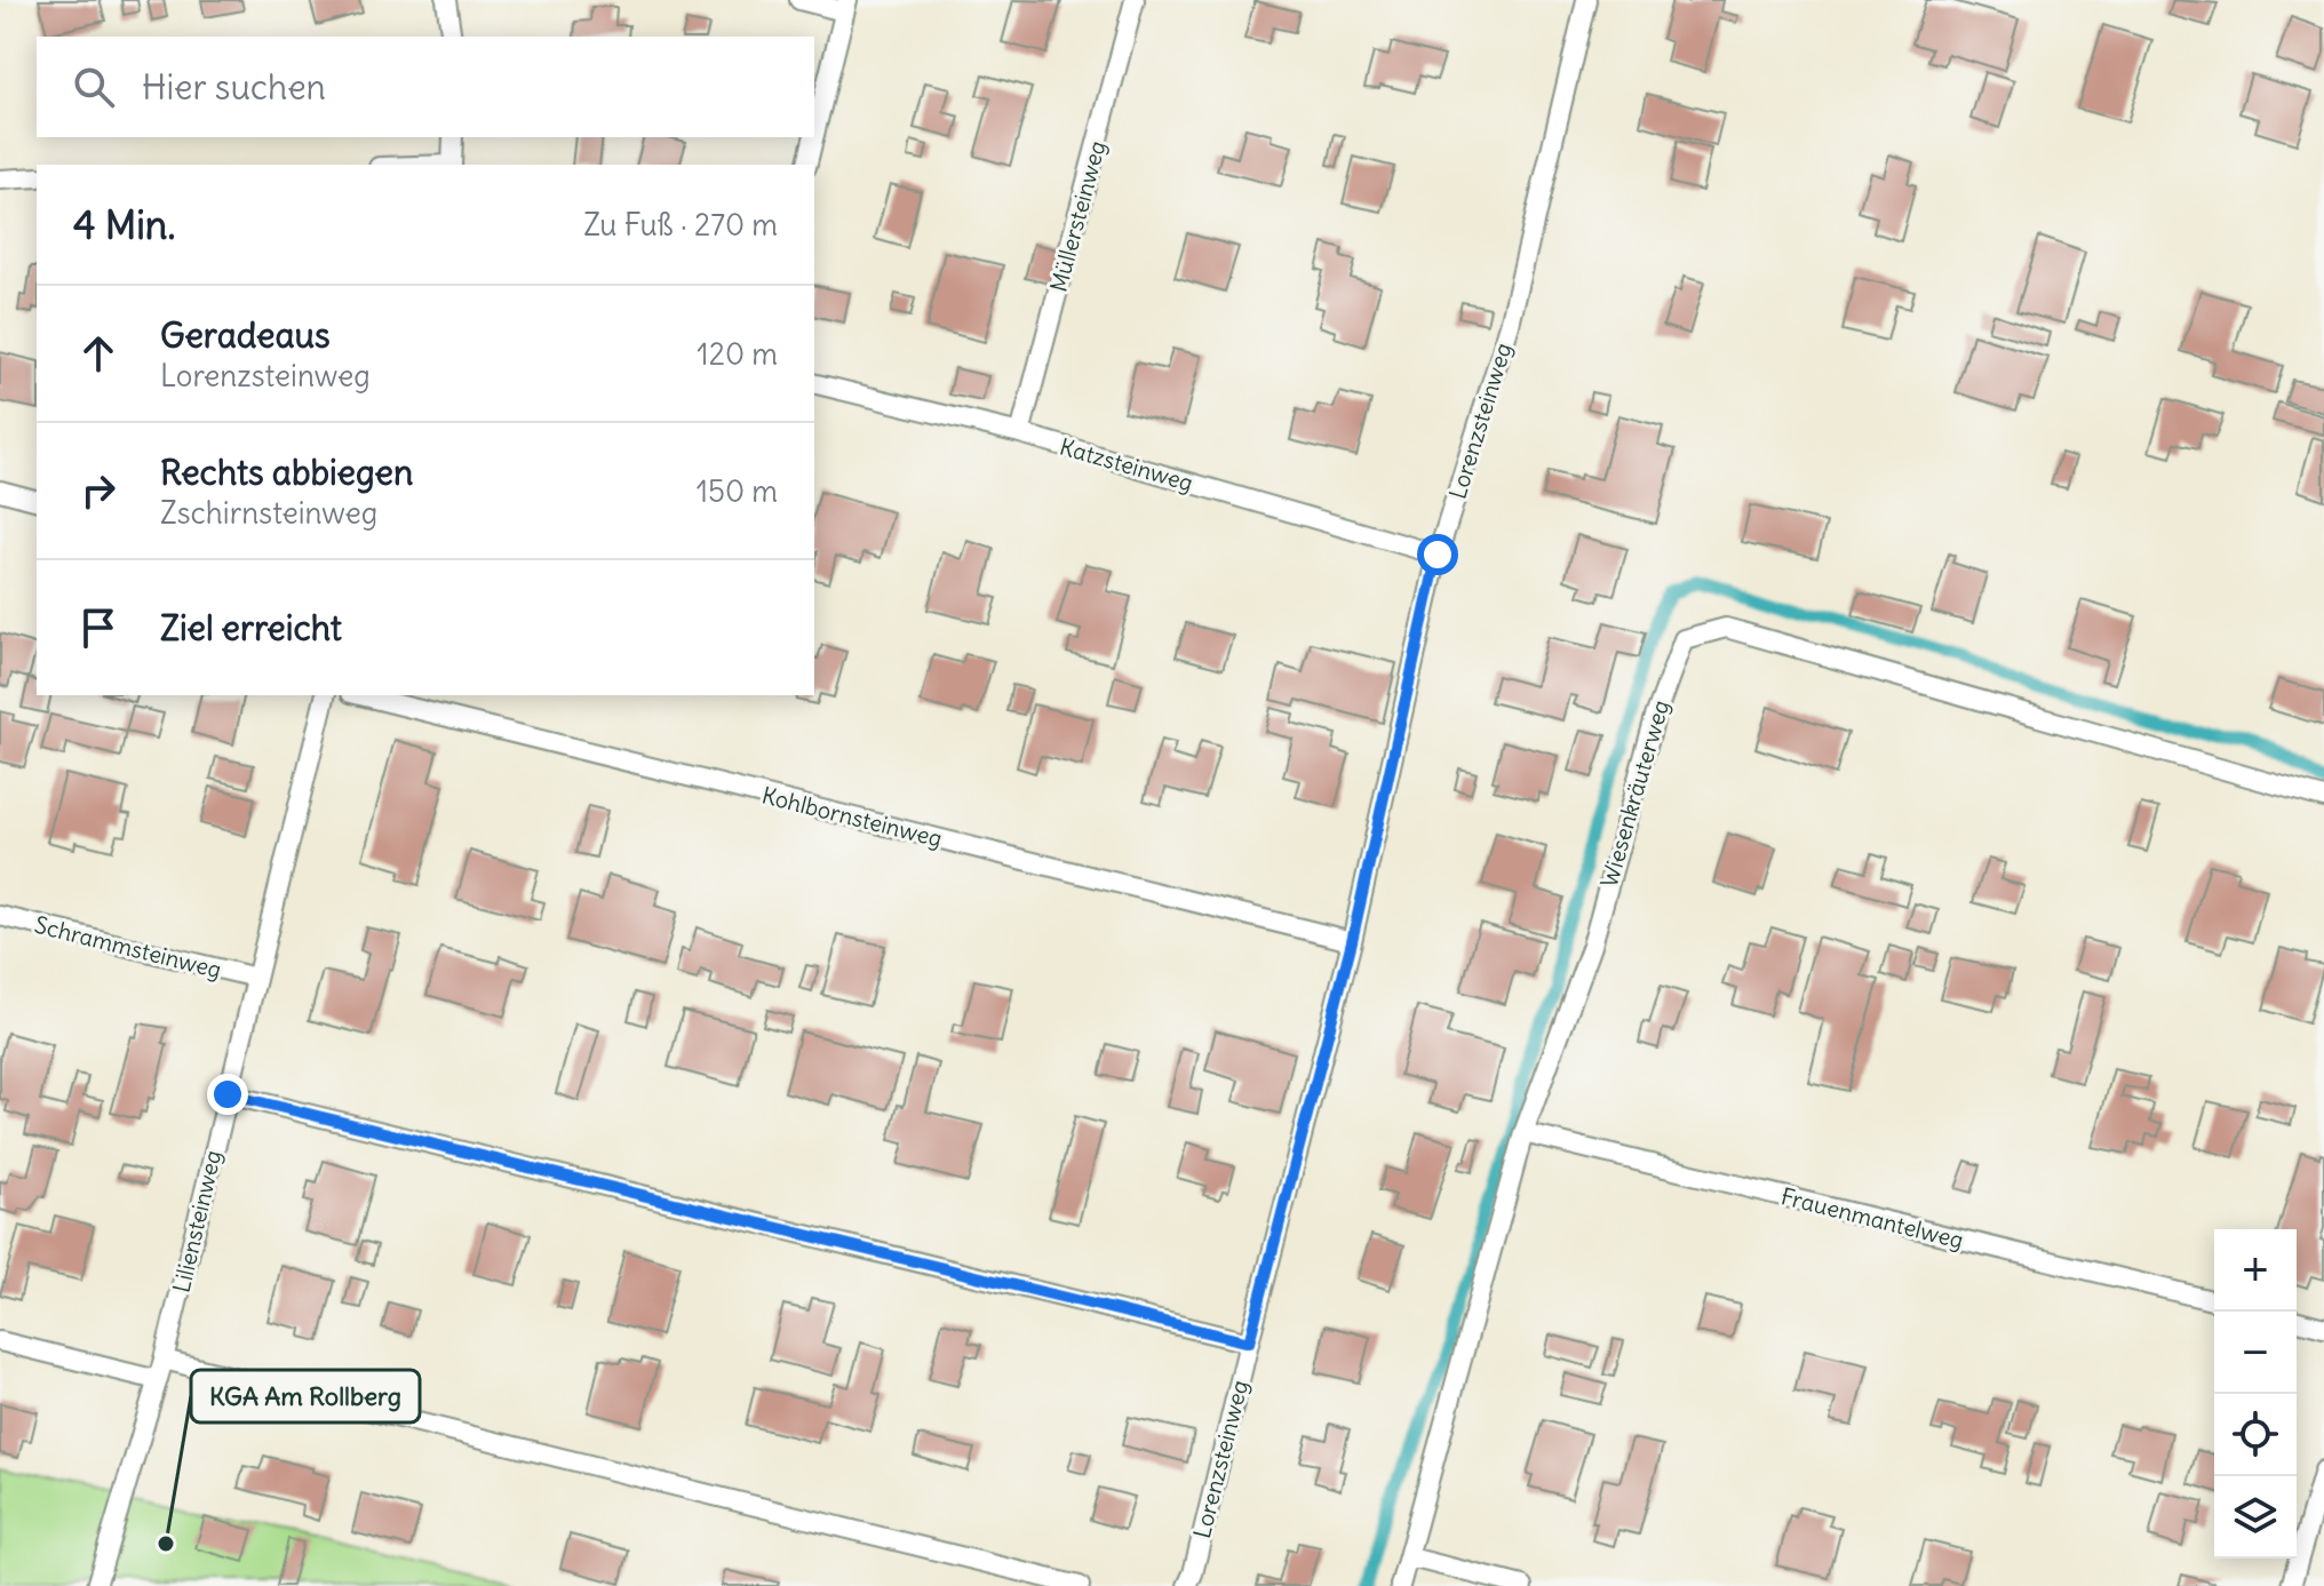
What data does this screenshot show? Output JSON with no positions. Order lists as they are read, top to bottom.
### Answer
{
  "streets": {
    "lane": [
      "Müllersteinweg",
      "Lorenzsteinweg",
      "Katzsteinweg",
      "Wiesenkräuterweg",
      "Kohlbornsteinweg",
      "Schrammsteinweg",
      "Frauenmantelweg",
      "Liliensteinweg"
    ]
  },
  "crossings": [
    ["Müllersteinweg", "Katzsteinweg"],
    ["Lorenzsteinweg", "Katzsteinweg"],
    ["Lorenzsteinweg", "Kohlbornsteinweg"],
    ["Wiesenkräuterweg", "Frauenmantelweg"],
    ["Schrammsteinweg", "Liliensteinweg"]
  ],
  "places": ["KGA Am Rollberg"],
  "page": {
    "search": "Hier suchen",
    "heading": ["4 Min.", "Zu Fuß · 270 m"],
    "list": [
      ["Geradeaus", "Lorenzsteinweg", "120 m"],
      ["Rechts abbiegen", "Zschirnsteinweg", "150 m"],
      "Ziel erreicht"
    ],
    "map_buttons": ["+", "−"]
  }
}
